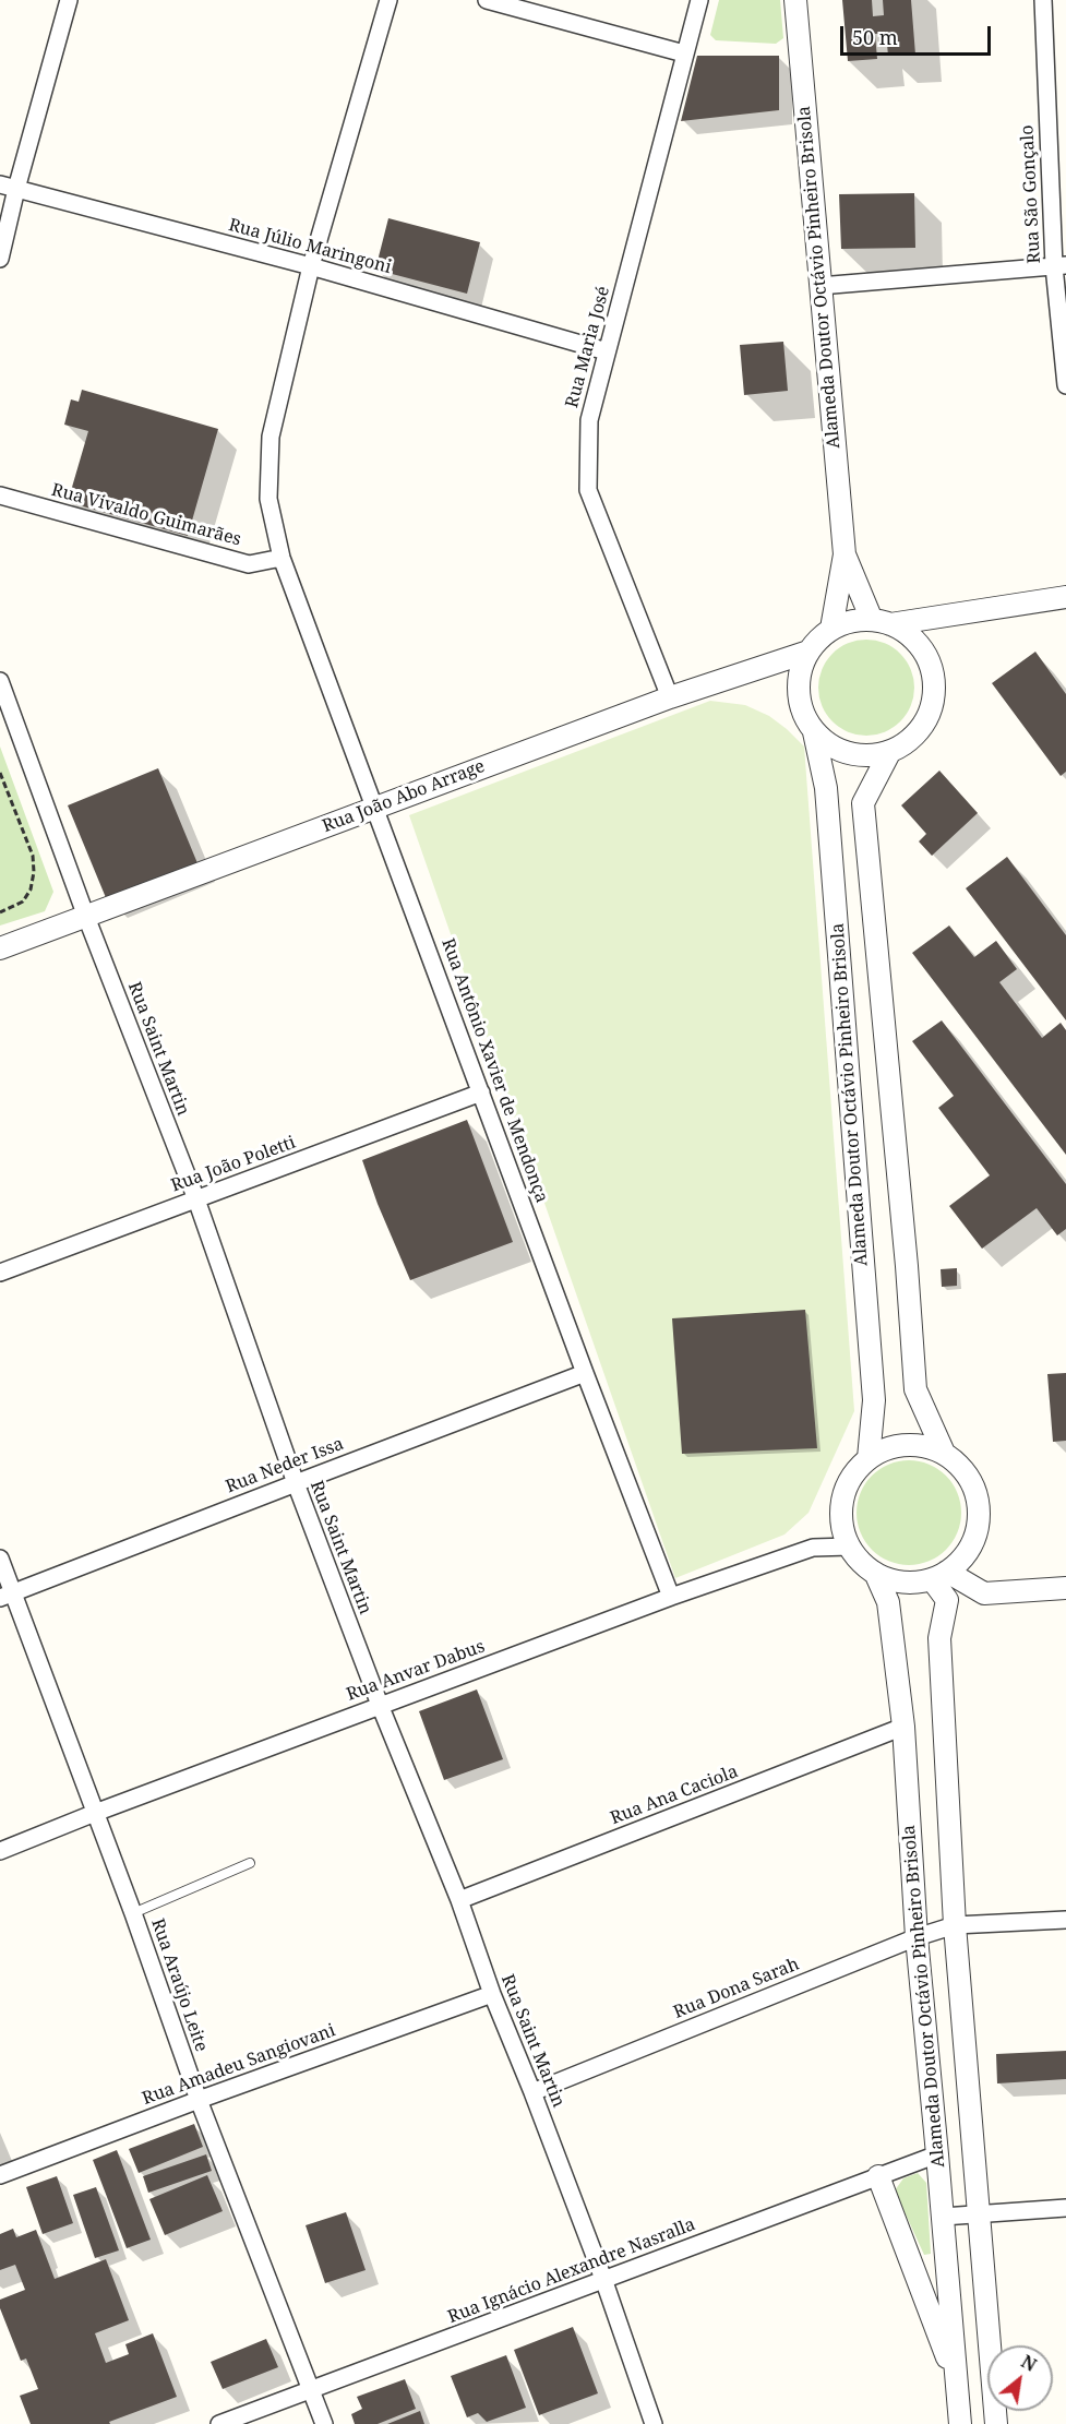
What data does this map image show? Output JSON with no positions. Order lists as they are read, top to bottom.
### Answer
{
  "streets": {
    "street": [
      "Rua São Gonçalo",
      "Rua Júlio Maringoni",
      "Alameda Doutor Octávio Pinheiro Brisola",
      "Rua Maria José",
      "Rua Vivaldo Guimarães",
      "Rua João Abo Arrage",
      "Rua Saint Martin",
      "Rua Antônio Xavier de Mendonça",
      "Rua João Poletti",
      "Rua Neder Issa",
      "Rua Anvar Dabus",
      "Rua Ana Caciola",
      "Rua Araújo Leite",
      "Rua Dona Sarah",
      "Rua Amadeu Sangiovani",
      "Rua Ignácio Alexandre Nasralla"
    ]
  },
  "crossings": [
    ["Rua Júlio Maringoni", "Rua Maria José"],
    ["Rua Júlio Maringoni", "Rua Antônio Xavier de Mendonça"],
    ["Alameda Doutor Octávio Pinheiro Brisola", "Rua João Abo Arrage"],
    ["Alameda Doutor Octávio Pinheiro Brisola", "Rua Anvar Dabus"],
    ["Alameda Doutor Octávio Pinheiro Brisola", "Rua Ana Caciola"],
    ["Alameda Doutor Octávio Pinheiro Brisola", "Rua Dona Sarah"],
    ["Alameda Doutor Octávio Pinheiro Brisola", "Rua Ignácio Alexandre Nasralla"],
    ["Rua Maria José", "Rua João Abo Arrage"],
    ["Rua Vivaldo Guimarães", "Rua Antônio Xavier de Mendonça"],
    ["Rua João Abo Arrage", "Rua Saint Martin"],
    ["Rua João Abo Arrage", "Rua Antônio Xavier de Mendonça"],
    ["Rua Saint Martin", "Rua João Poletti"],
    ["Rua Saint Martin", "Rua Neder Issa"],
    ["Rua Saint Martin", "Rua Anvar Dabus"],
    ["Rua Saint Martin", "Rua Ana Caciola"],
    ["Rua Saint Martin", "Rua Dona Sarah"],
    ["Rua Saint Martin", "Rua Amadeu Sangiovani"],
    ["Rua Saint Martin", "Rua Ignácio Alexandre Nasralla"],
    ["Rua Antônio Xavier de Mendonça", "Rua João Poletti"],
    ["Rua Antônio Xavier de Mendonça", "Rua Neder Issa"],
    ["Rua Antônio Xavier de Mendonça", "Rua Anvar Dabus"],
    ["Rua Neder Issa", "Rua Araújo Leite"],
    ["Rua Anvar Dabus", "Rua Araújo Leite"],
    ["Rua Araújo Leite", "Rua Amadeu Sangiovani"],
    ["Rua Araújo Leite", "Rua Ignácio Alexandre Nasralla"]
  ],
  "scale_bar": "50 m",
  "north": "top right"
}
